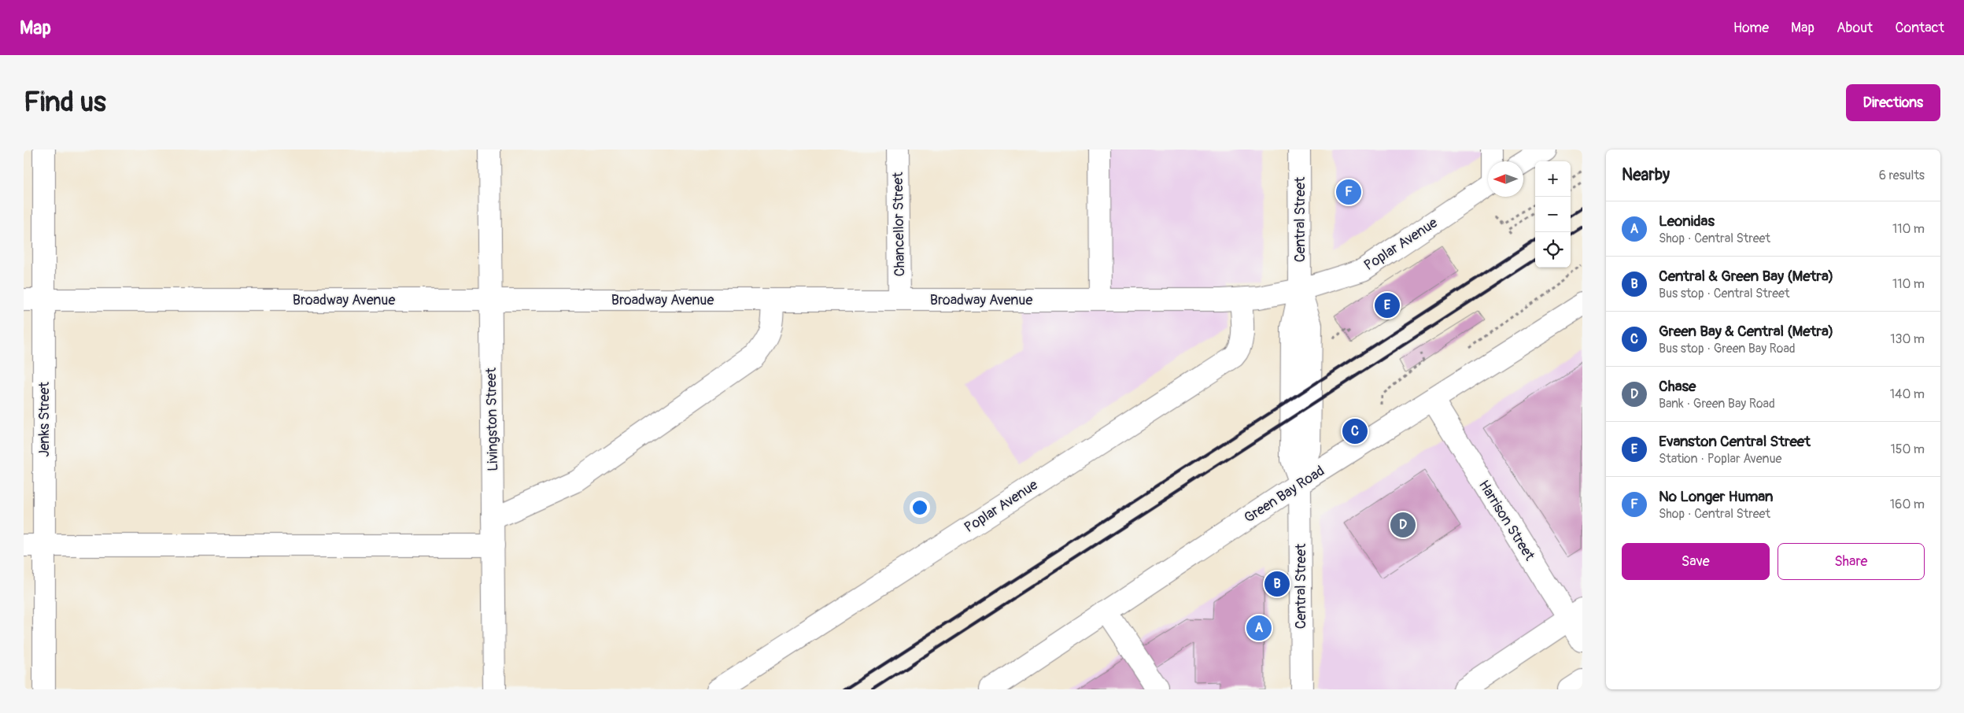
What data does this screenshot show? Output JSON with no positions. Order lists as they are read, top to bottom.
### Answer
{
  "streets": {
    "street": [
      "Central Street",
      "Chancellor Street",
      "Poplar Avenue",
      "Broadway Avenue",
      "Jenks Street",
      "Livingston Street",
      "Green Bay Road",
      "Harrison Street"
    ]
  },
  "crossings": [
    ["Central Street", "Poplar Avenue"],
    ["Central Street", "Broadway Avenue"],
    ["Central Street", "Green Bay Road"],
    ["Chancellor Street", "Broadway Avenue"],
    ["Poplar Avenue", "Broadway Avenue"],
    ["Broadway Avenue", "Jenks Street"],
    ["Broadway Avenue", "Livingston Street"],
    ["Green Bay Road", "Harrison Street"]
  ],
  "north": "left",
  "page": {
    "header": "Map",
    "nav": [
      "Home",
      "Map",
      "About",
      "Contact"
    ],
    "buttons": [
      "Directions",
      ["Save", "Share"]
    ],
    "title": "Find us",
    "heading": ["Nearby", "6 results"],
    "map_buttons": ["+", "−"],
    "pins": [
      "F",
      "E",
      "C",
      "D",
      "B",
      "A"
    ],
    "list": [
      {
        "mark": "A",
        "name": "Leonidas",
        "note": "Shop · Central Street",
        "value": "110 m"
      },
      {
        "mark": "B",
        "name": "Central & Green Bay (Metra)",
        "note": "Bus stop · Central Street",
        "value": "110 m"
      },
      {
        "mark": "C",
        "name": "Green Bay & Central (Metra)",
        "note": "Bus stop · Green Bay Road",
        "value": "130 m"
      },
      {
        "mark": "D",
        "name": "Chase",
        "note": "Bank · Green Bay Road",
        "value": "140 m"
      },
      {
        "mark": "E",
        "name": "Evanston Central Street",
        "note": "Station · Poplar Avenue",
        "value": "150 m"
      },
      {
        "mark": "F",
        "name": "No Longer Human",
        "note": "Shop · Central Street",
        "value": "160 m"
      }
    ]
  }
}
